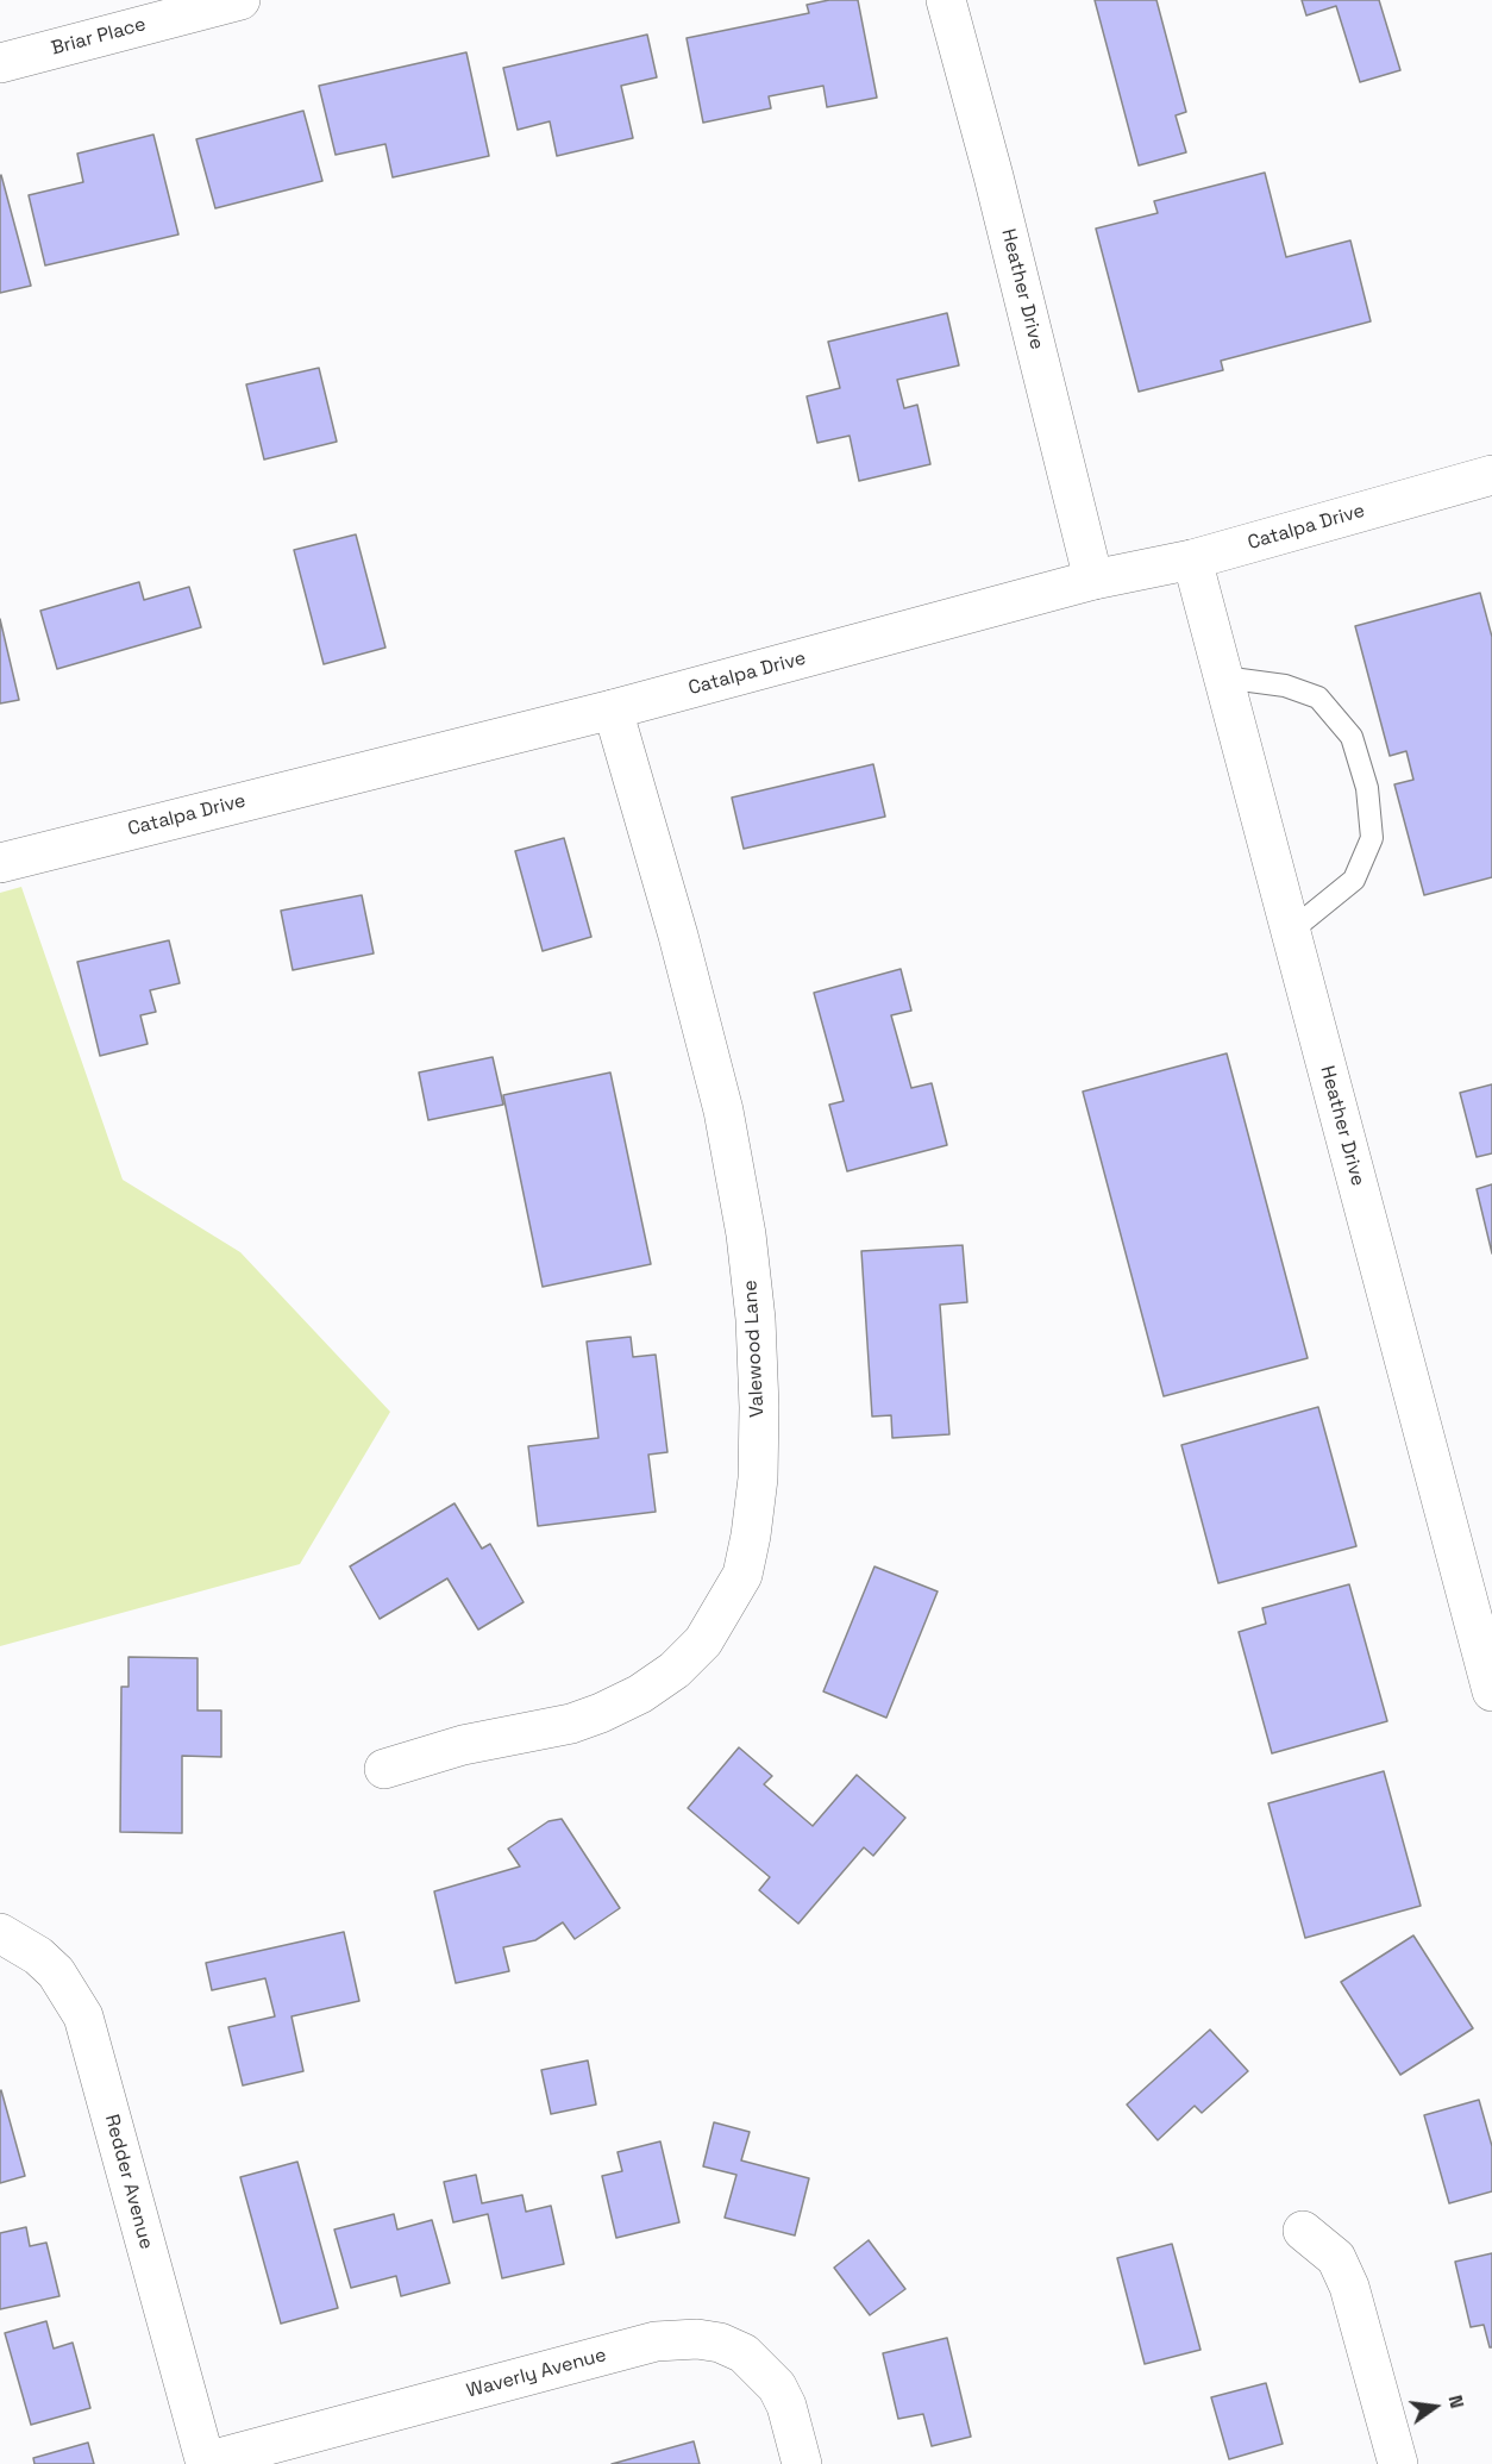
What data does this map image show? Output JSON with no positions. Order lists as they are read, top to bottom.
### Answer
{
  "streets": {
    "street": [
      "Briar Place",
      "Heather Drive",
      "Catalpa Drive",
      "Valewood Lane",
      "Redder Avenue",
      "Waverly Avenue"
    ]
  },
  "crossings": [
    ["Heather Drive", "Catalpa Drive"],
    ["Catalpa Drive", "Valewood Lane"],
    ["Redder Avenue", "Waverly Avenue"]
  ],
  "north": "right"
}
